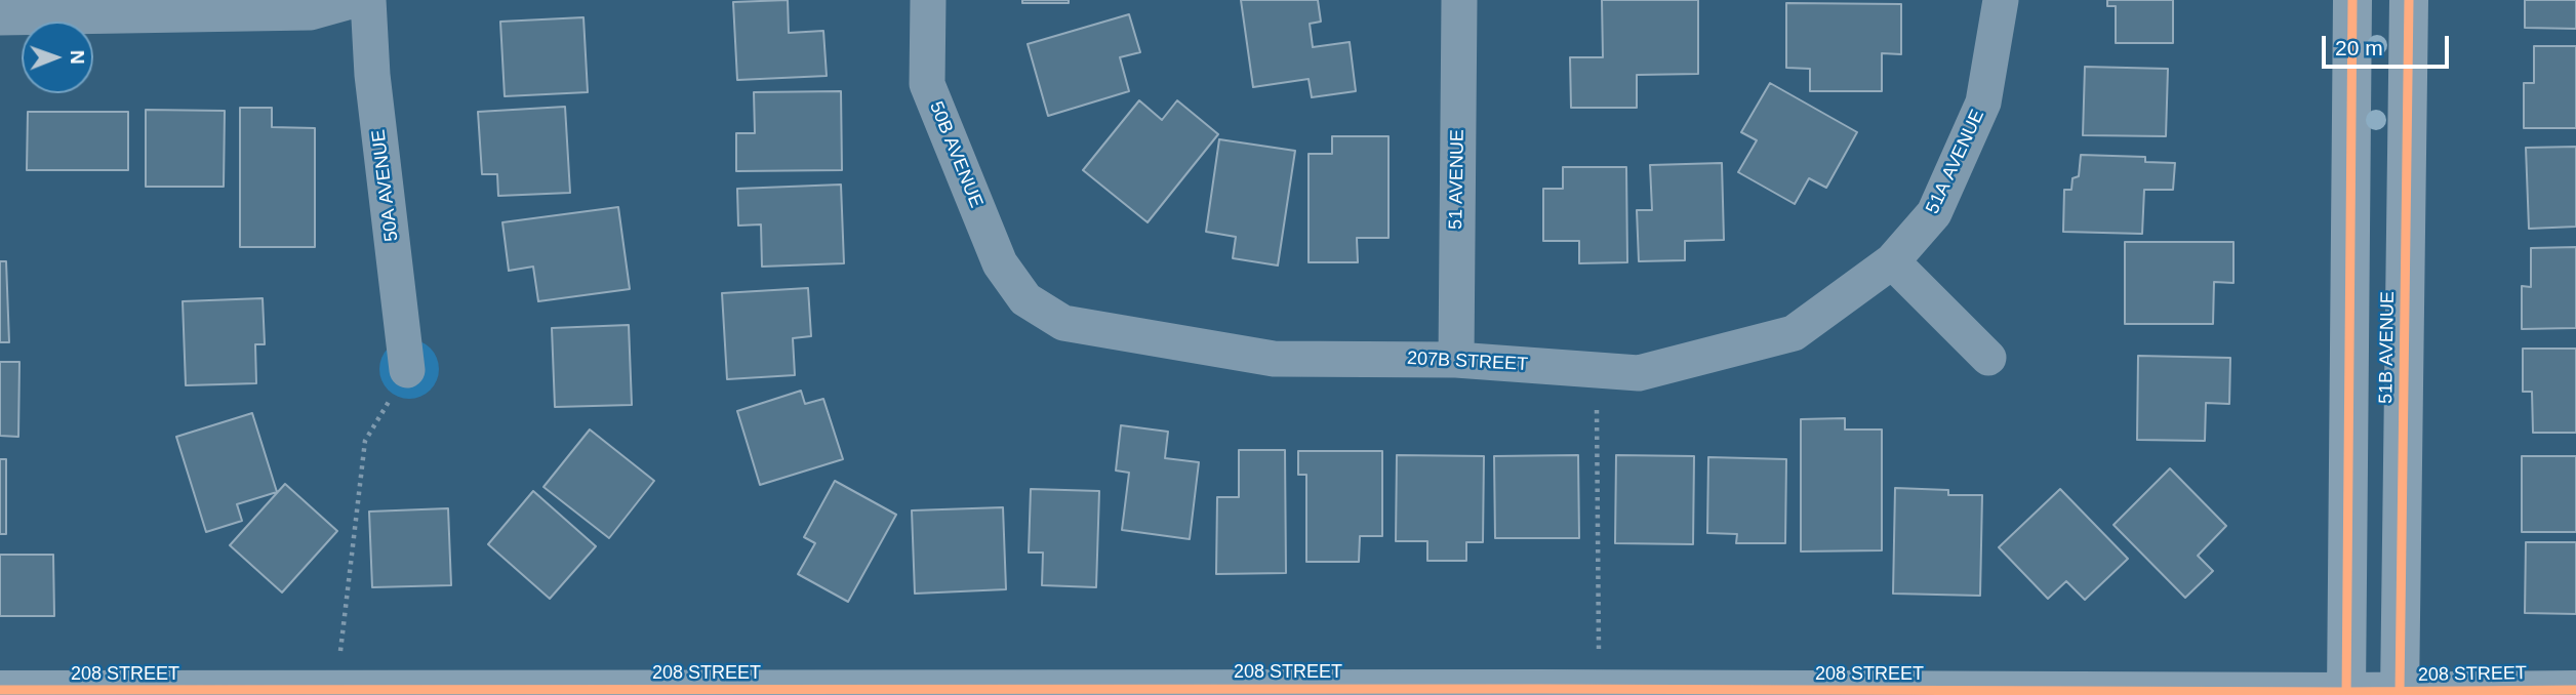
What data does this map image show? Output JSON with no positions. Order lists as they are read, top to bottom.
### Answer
{
  "streets": {
    "main road": ["51B AVENUE", "208 STREET"],
    "street": [
      "50B AVENUE",
      "51A AVENUE",
      "51 AVENUE",
      "50A AVENUE",
      "207B STREET"
    ]
  },
  "crossings": [
    ["50B AVENUE", "207B STREET"],
    ["51A AVENUE", "207B STREET"],
    ["51 AVENUE", "207B STREET"],
    ["51B AVENUE", "208 STREET"]
  ],
  "scale_bar": "20 m",
  "north": "right"
}
